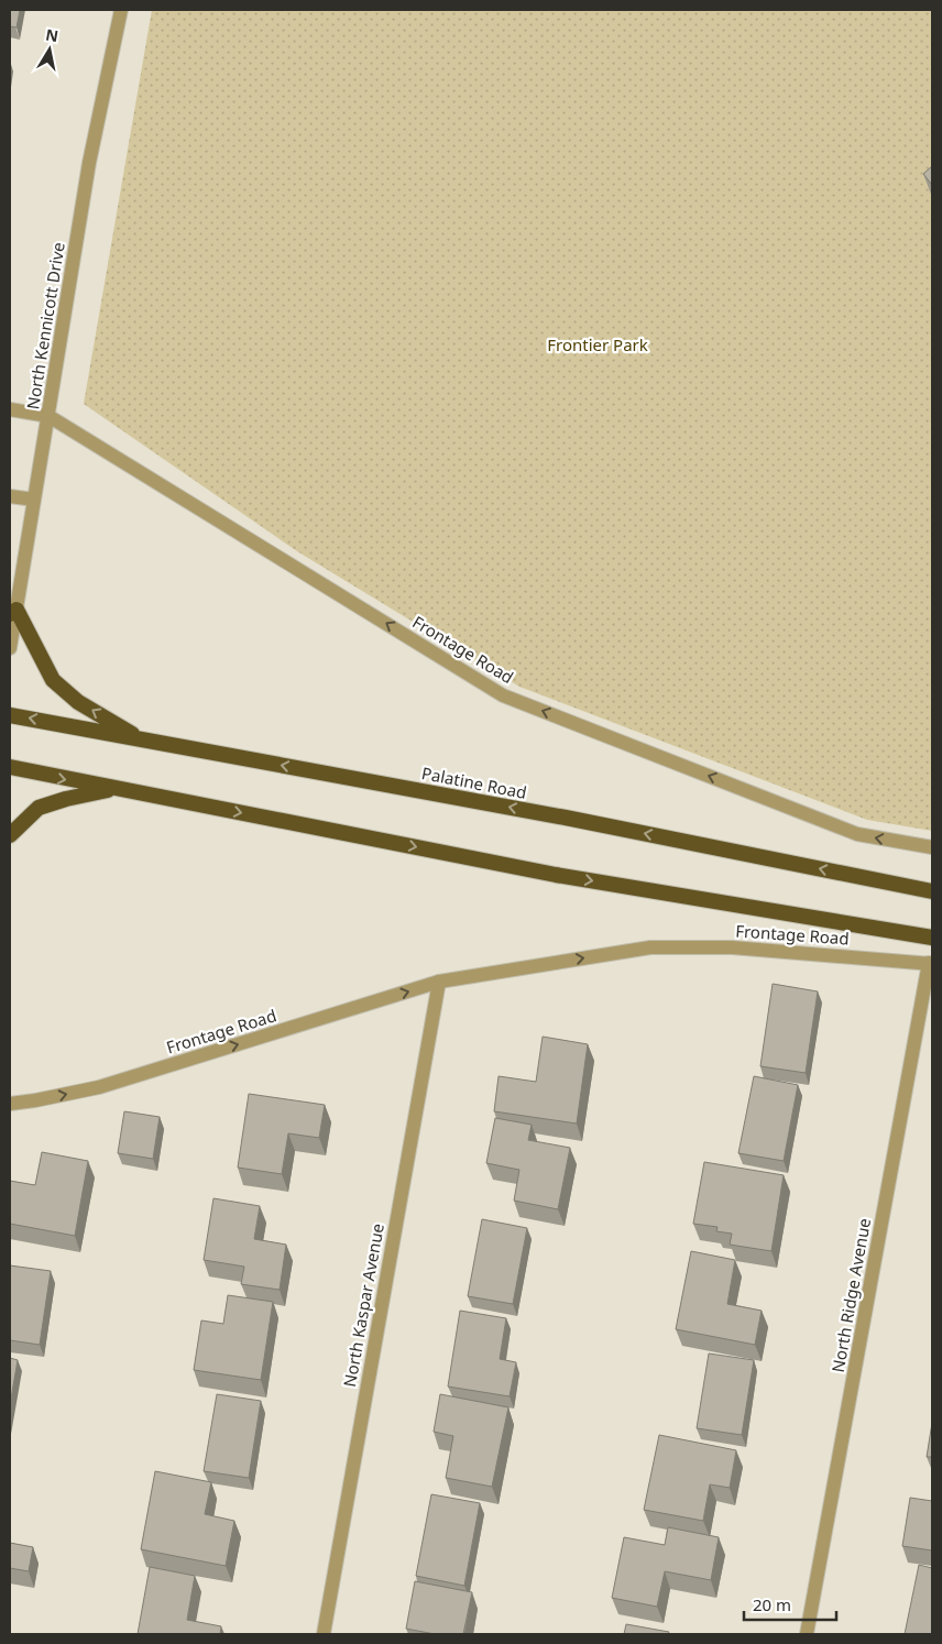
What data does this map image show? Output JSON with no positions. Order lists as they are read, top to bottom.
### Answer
{
  "streets": {
    "highway": ["Palatine Road"],
    "street": [
      "North Kennicott Drive",
      "Frontage Road",
      "North Ridge Avenue",
      "North Kaspar Avenue"
    ]
  },
  "crossings": [
    ["North Kennicott Drive", "Frontage Road"],
    ["Frontage Road", "North Ridge Avenue"],
    ["Frontage Road", "North Kaspar Avenue"]
  ],
  "parks": ["Frontier Park"],
  "scale_bar": "20 m",
  "north": "top"
}
